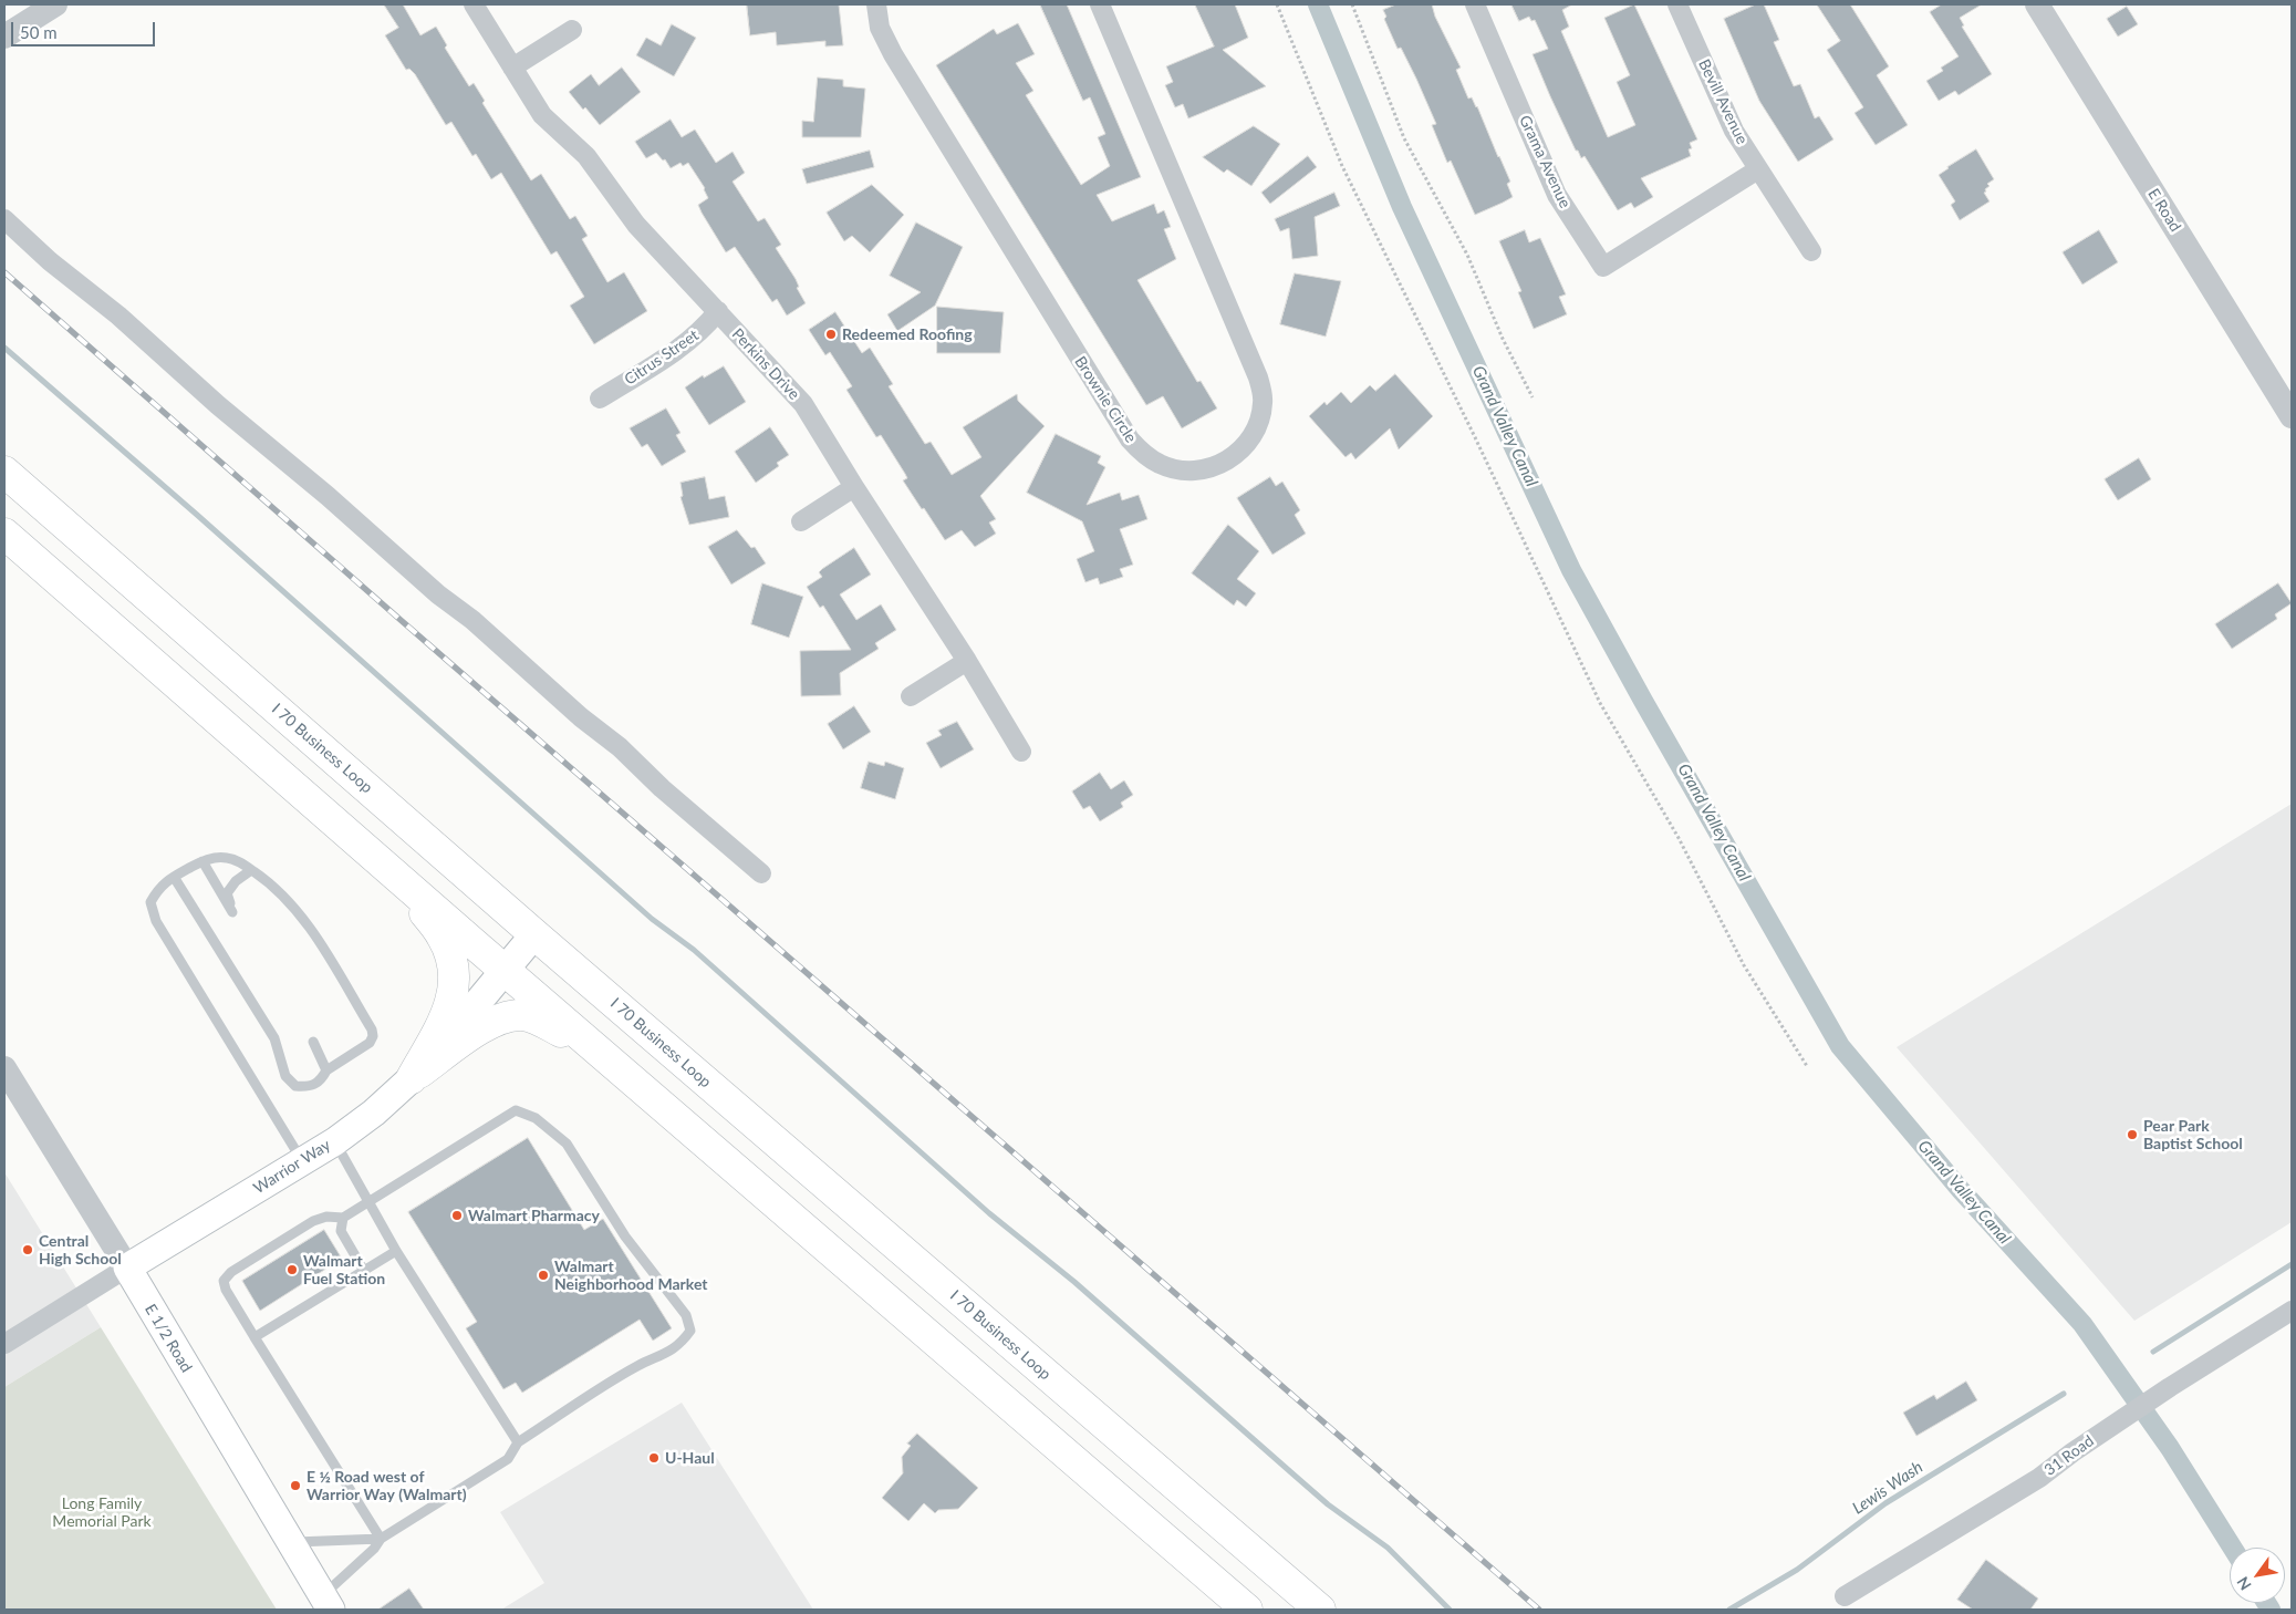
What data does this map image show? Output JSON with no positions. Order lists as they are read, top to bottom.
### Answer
{
  "streets": {
    "main road": ["I 70 Business Loop", "Warrior Way", "E 1/2 Road"],
    "street": [
      "Bevill Avenue",
      "Grama Avenue",
      "E Road",
      "Citrus Street",
      "Perkins Drive",
      "Brownie Circle",
      "31 Road"
    ]
  },
  "crossings": [
    ["Bevill Avenue", "Grama Avenue"],
    ["Citrus Street", "Perkins Drive"],
    ["I 70 Business Loop", "Warrior Way"],
    ["Warrior Way", "E 1/2 Road"]
  ],
  "water": ["Grand Valley Canal", "Lewis Wash"],
  "parks": ["Long Family Memorial Park"],
  "places": [
    "Redeemed Roofing",
    "Pear Park Baptist School",
    "Walmart Pharmacy",
    "Central High School",
    "Walmart Fuel Station",
    "Walmart Neighborhood Market",
    "U-Haul",
    "E ½ Road west of Warrior Way (Walmart)"
  ],
  "scale_bar": "50 m",
  "north": "bottom left"
}
